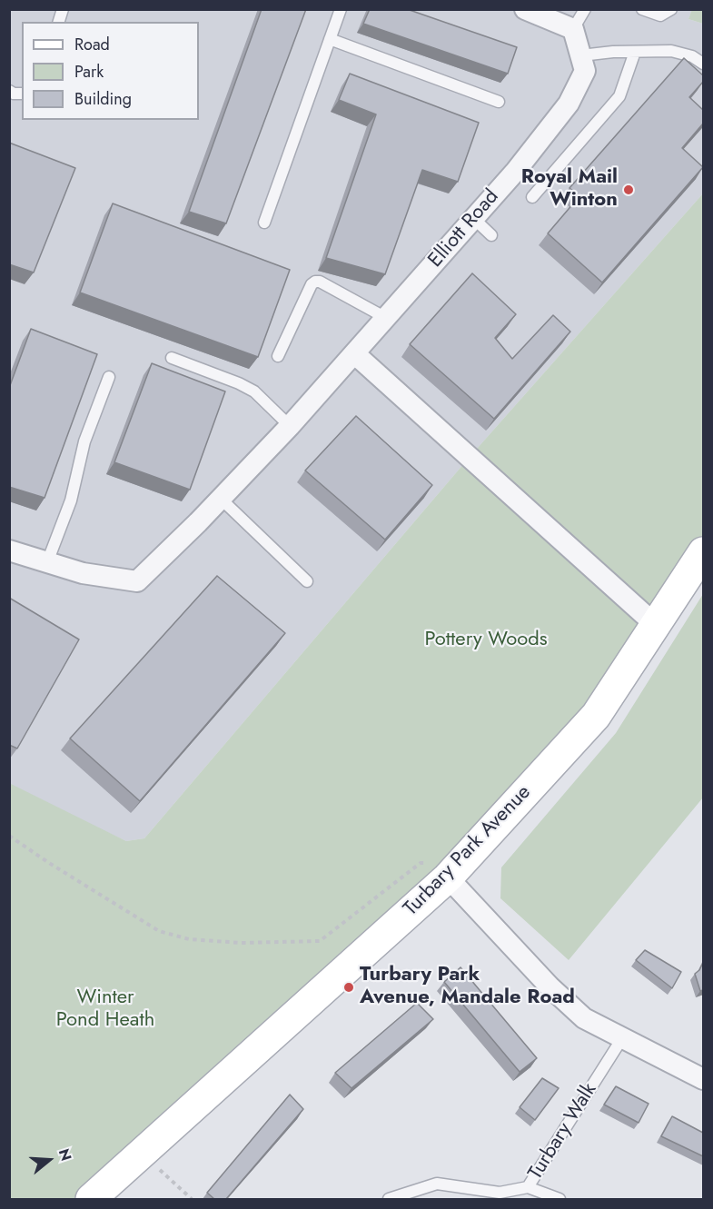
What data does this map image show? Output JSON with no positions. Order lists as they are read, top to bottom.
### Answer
{
  "streets": {
    "street": ["Elliott Road", "Turbary Park Avenue"],
    "lane": ["Turbary Walk"]
  },
  "parks": ["Pottery Woods", "Winter Pond Heath"],
  "places": ["Royal Mail Winton", "Turbary Park Avenue, Mandale Road"],
  "legend": ["Road", "Park", "Building"],
  "north": "right"
}
